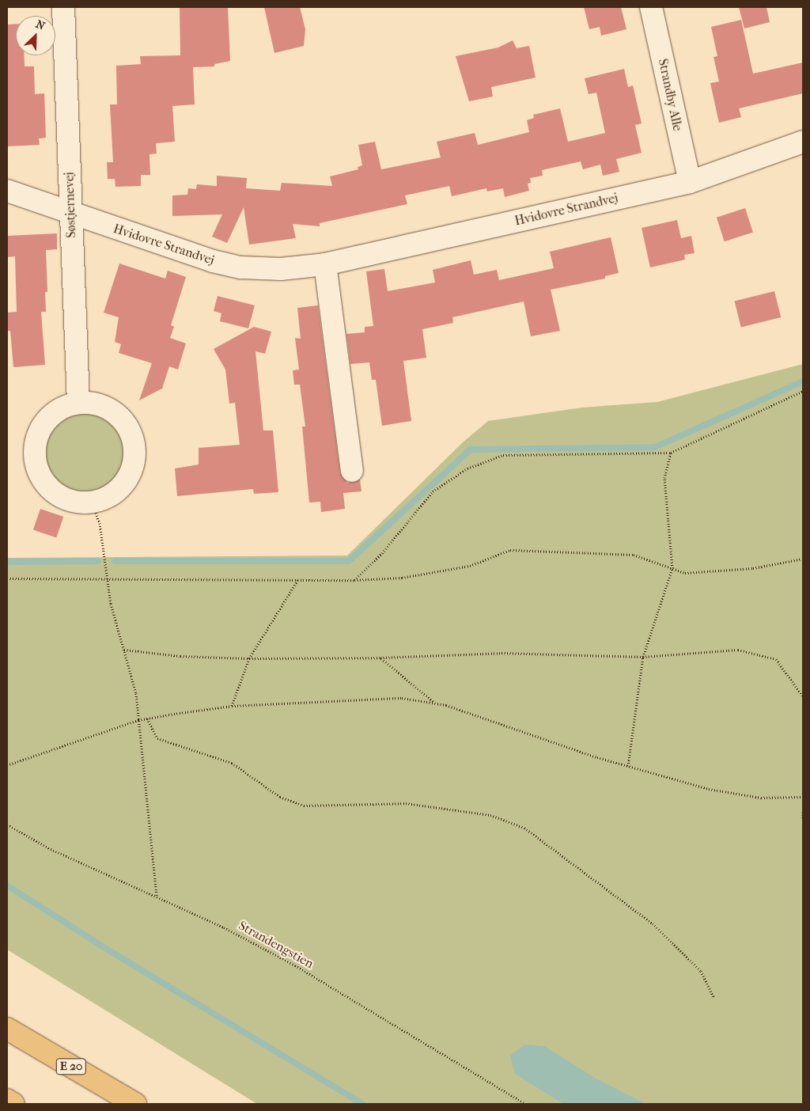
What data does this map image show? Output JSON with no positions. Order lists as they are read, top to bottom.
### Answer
{
  "streets": {
    "highway": ["E 20"],
    "street": ["Strandby Alle", "Søstjernevej", "Hvidovre Strandvej"],
    "path": ["Strandengstien"]
  },
  "crossings": [
    ["Strandby Alle", "Hvidovre Strandvej"],
    ["Søstjernevej", "Hvidovre Strandvej"]
  ],
  "north": "top right"
}
